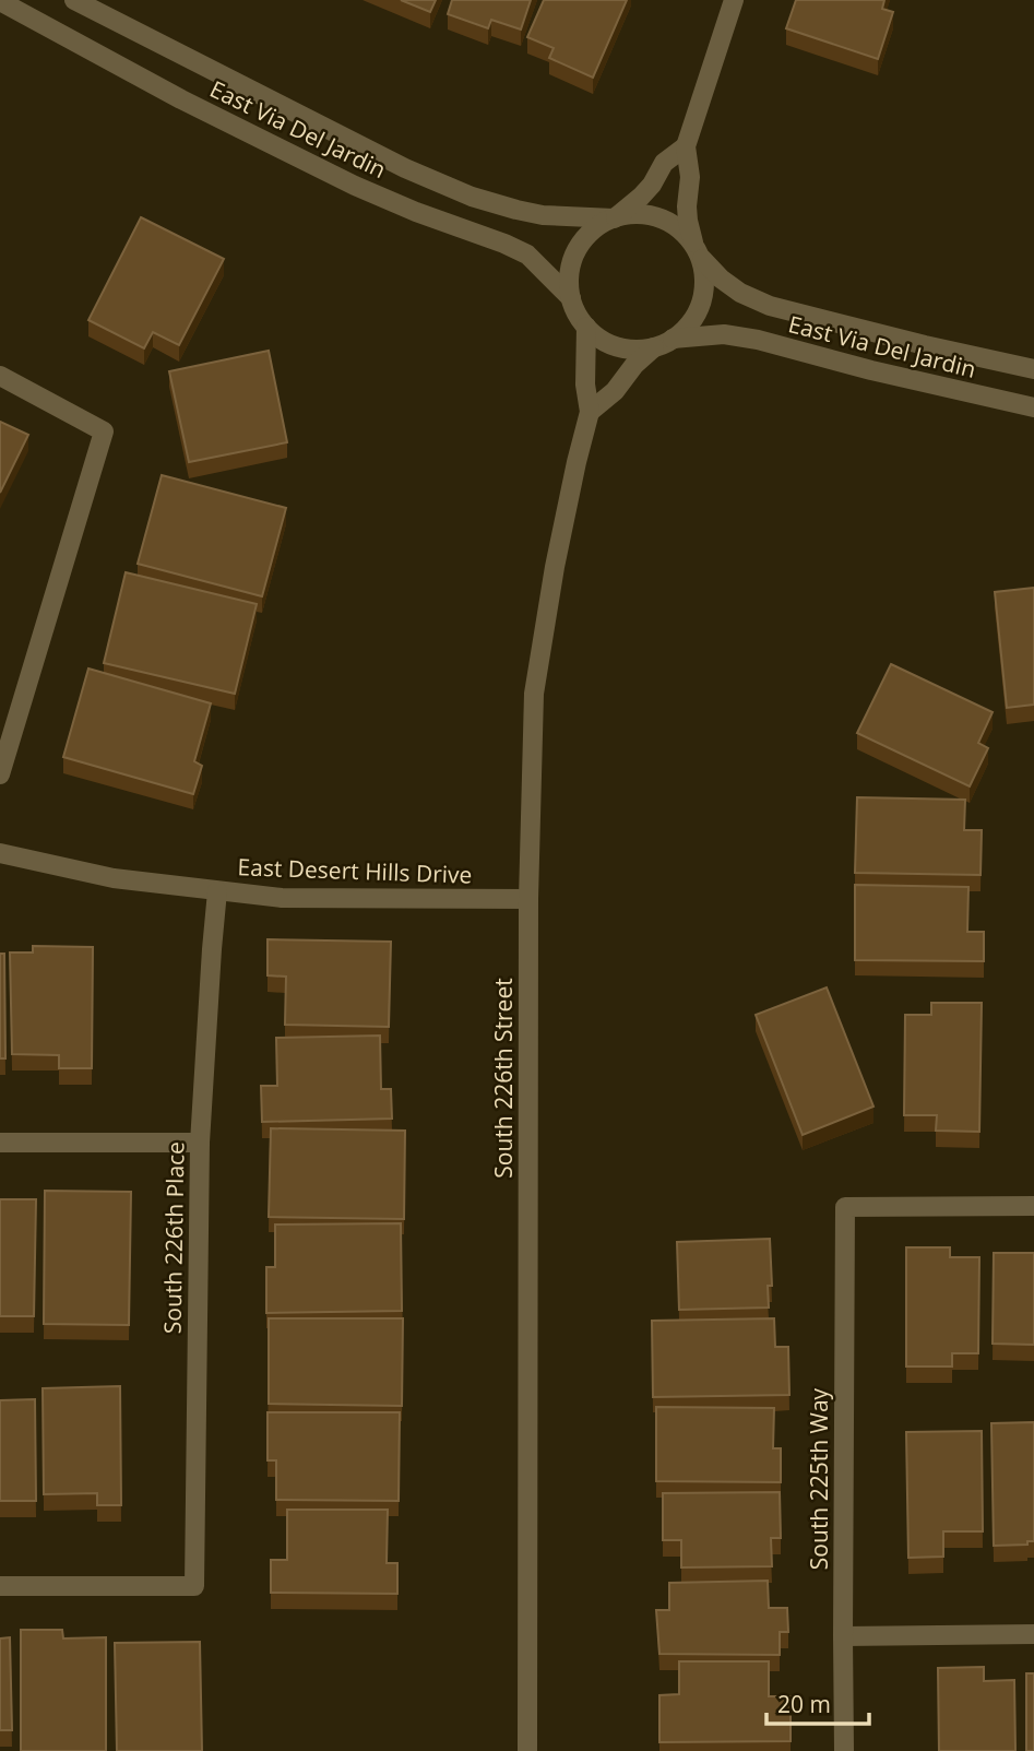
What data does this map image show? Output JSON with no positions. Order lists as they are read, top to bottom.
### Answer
{
  "streets": {
    "street": [
      "East Via Del Jardin",
      "East Desert Hills Drive",
      "South 226th Street",
      "South 226th Place",
      "South 225th Way"
    ]
  },
  "crossings": [
    ["East Via Del Jardin", "South 226th Street"],
    ["East Desert Hills Drive", "South 226th Street"],
    ["East Desert Hills Drive", "South 226th Place"]
  ],
  "scale_bar": "20 m"
}
